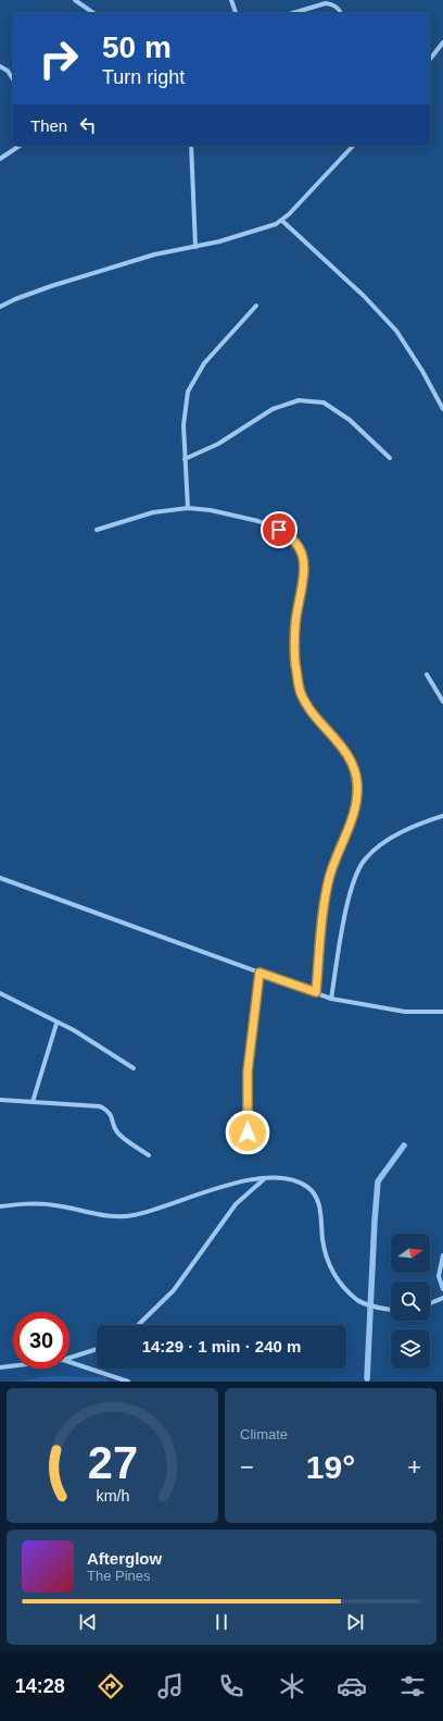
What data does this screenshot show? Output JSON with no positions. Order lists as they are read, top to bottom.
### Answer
{
  "north": "right",
  "page": {
    "turn": ["50 m", "Turn right"],
    "then": "Then",
    "limit": "30",
    "trip": "14:29 · 1 min · 240 m",
    "tile": "Climate",
    "heat": ["−", "19°", "+"],
    "song": ["Afterglow", "The Pines"],
    "tabs": "14:28",
    "gauge": ["27", "km/h"]
  }
}
